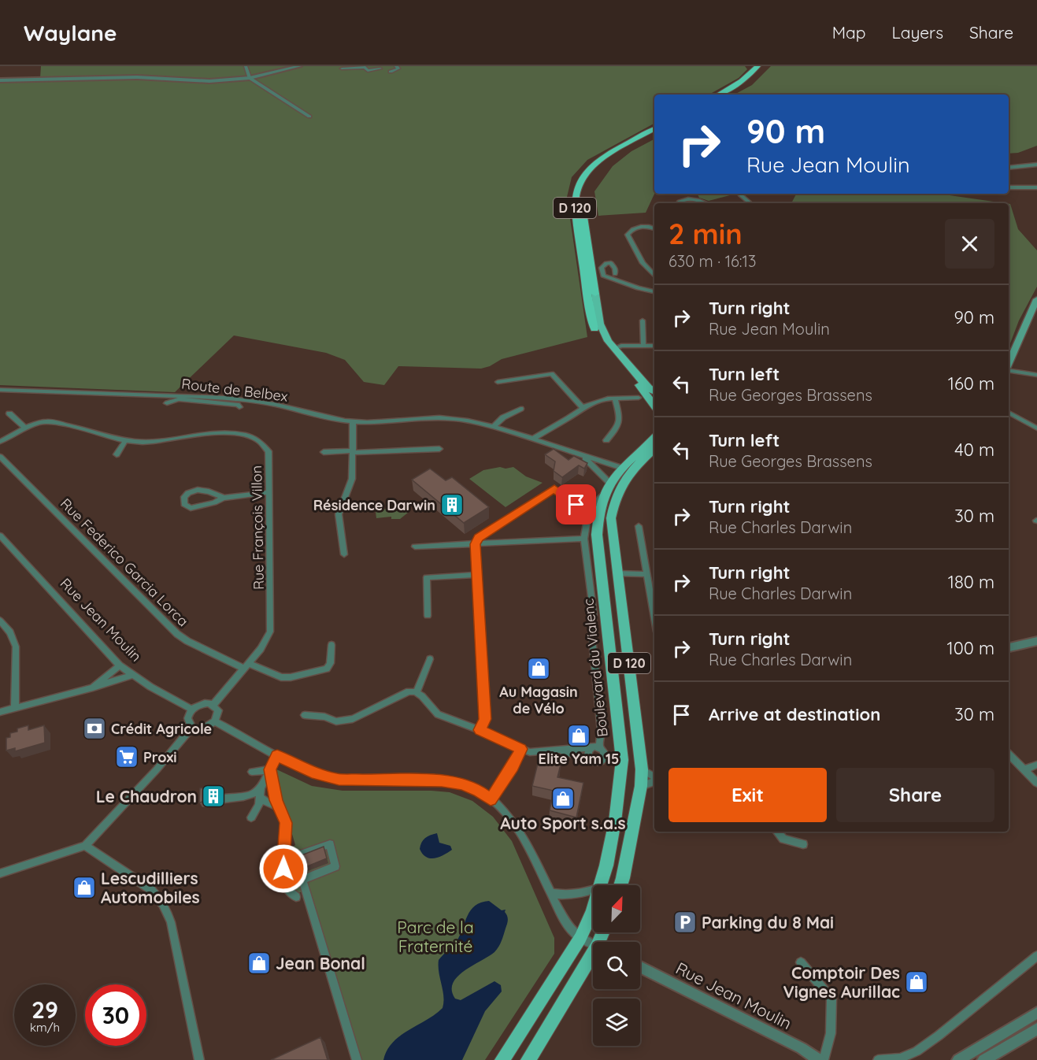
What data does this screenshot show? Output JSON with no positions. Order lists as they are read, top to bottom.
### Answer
{
  "streets": {
    "highway": ["D 120"],
    "main road": ["Boulevard du Vialenc"],
    "street": [
      "Route de Belbex",
      "Rue François Villon",
      "Rue Federico Garcia Lorca",
      "Rue Jean Moulin"
    ]
  },
  "crossings": [
    ["Route de Belbex", "Boulevard du Vialenc"],
    ["Rue François Villon", "Rue Federico Garcia Lorca"],
    ["Rue François Villon", "Rue Jean Moulin"]
  ],
  "parks": ["Parc de la Fraternité"],
  "places": {
    "building": ["Résidence Darwin", "Le Chaudron"],
    "shop": [
      "Au Magasin de Vélo",
      "Elite Yam 15",
      "Auto Sport s.a.s",
      "Lescudilliers Automobiles",
      "Jean Bonal",
      "Comptoir Des Vignes Aurillac"
    ],
    "bank": ["Crédit Agricole"],
    "supermarket": ["Proxi"],
    "parking": ["Parking du 8 Mai"]
  },
  "north": "top right",
  "page": {
    "header": "Waylane",
    "nav": ["Map", "Layers", "Share"],
    "turn": ["90 m", "Rue Jean Moulin"],
    "heading": ["2 min", "630 m · 16:13"],
    "list": [
      {
        "name": "Turn right",
        "note": "Rue Jean Moulin",
        "value": "90 m"
      },
      {
        "name": "Turn left",
        "note": "Rue Georges Brassens",
        "value": "160 m"
      },
      {
        "name": "Turn left",
        "note": "Rue Georges Brassens",
        "value": "40 m"
      },
      {
        "name": "Turn right",
        "note": "Rue Charles Darwin",
        "value": "30 m"
      },
      {
        "name": "Turn right",
        "note": "Rue Charles Darwin",
        "value": "180 m"
      },
      {
        "name": "Turn right",
        "note": "Rue Charles Darwin",
        "value": "100 m"
      },
      {
        "name": "Arrive at destination",
        "value": "30 m"
      }
    ],
    "buttons": ["Exit", "Share"],
    "speed": "29 km/h",
    "limit": "30"
  }
}
